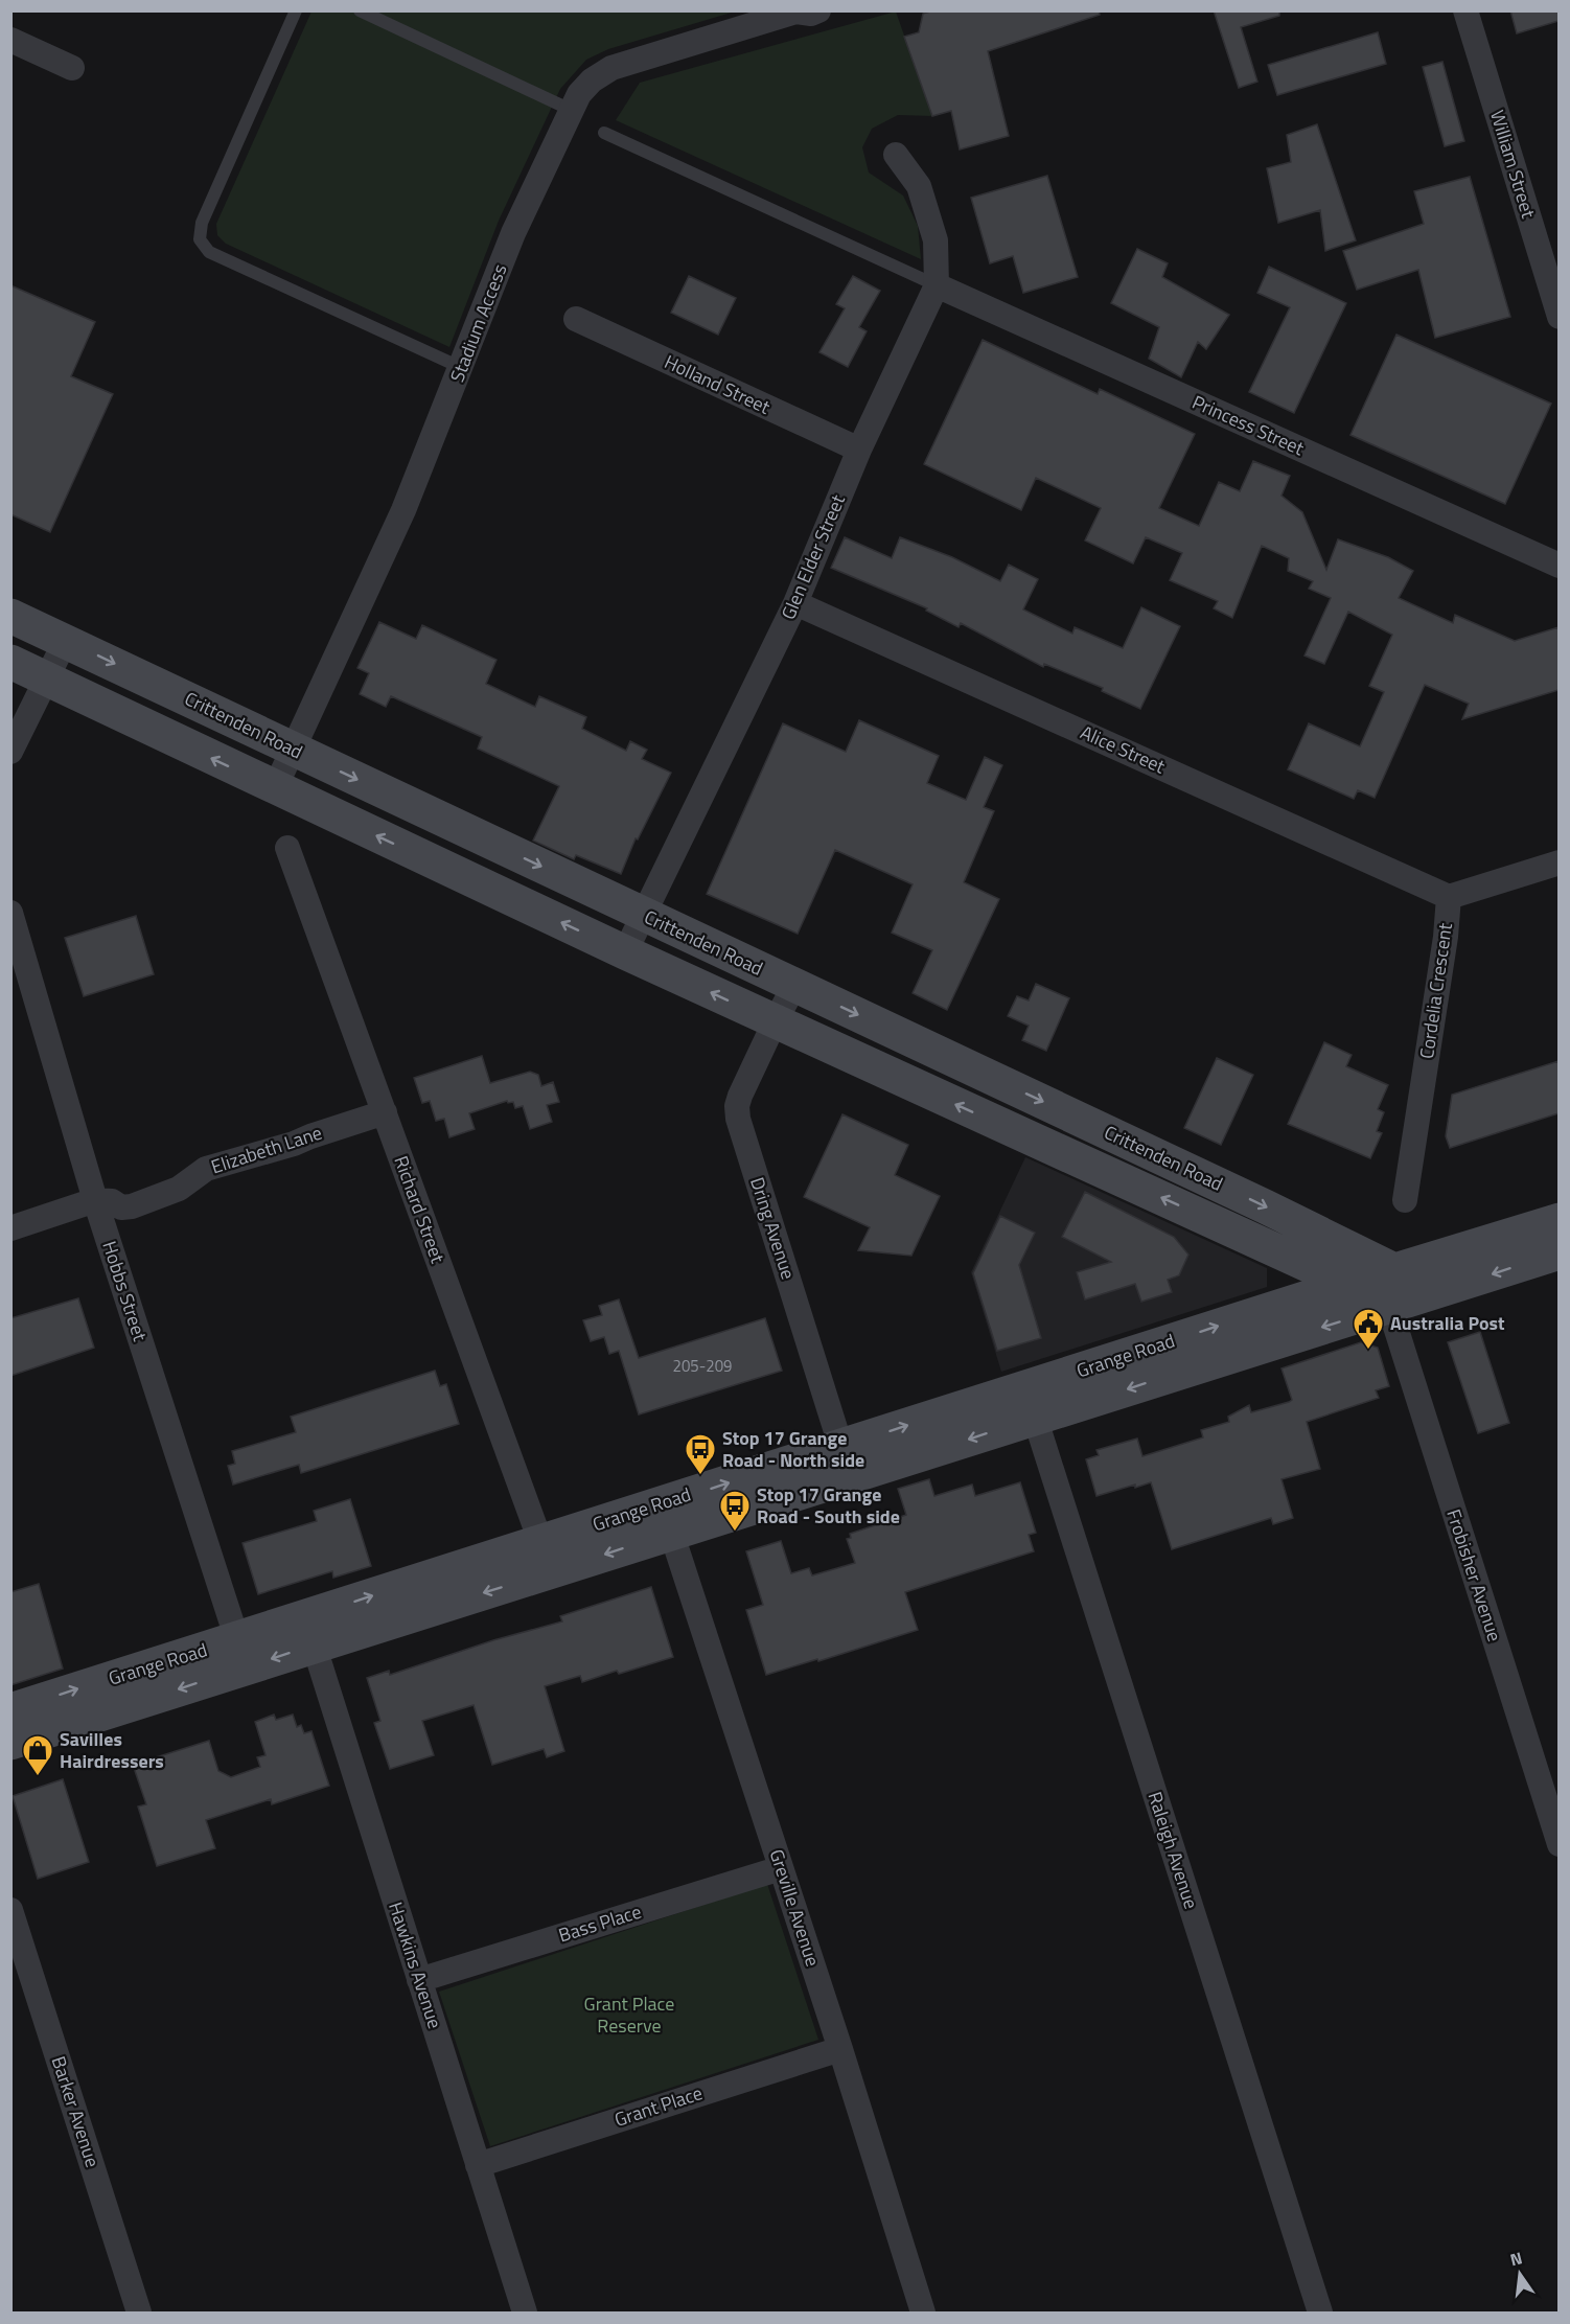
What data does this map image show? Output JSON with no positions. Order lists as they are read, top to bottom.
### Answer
{
  "streets": {
    "main road": ["Crittenden Road", "Grange Road"],
    "street": [
      "William Street",
      "Stadium Access",
      "Holland Street",
      "Princess Street",
      "Glen Elder Street",
      "Alice Street",
      "Cordelia Crescent",
      "Elizabeth Lane",
      "Richard Street",
      "Dring Avenue",
      "Hobbs Street",
      "Frobisher Avenue",
      "Raleigh Avenue",
      "Greville Avenue",
      "Bass Place",
      "Hawkins Avenue",
      "Grant Place",
      "Barker Avenue"
    ]
  },
  "crossings": [
    ["Stadium Access", "Crittenden Road"],
    ["Holland Street", "Glen Elder Street"],
    ["Princess Street", "Glen Elder Street"],
    ["Glen Elder Street", "Crittenden Road"],
    ["Glen Elder Street", "Alice Street"],
    ["Crittenden Road", "Dring Avenue"],
    ["Crittenden Road", "Grange Road"],
    ["Crittenden Road", "Frobisher Avenue"],
    ["Alice Street", "Cordelia Crescent"],
    ["Elizabeth Lane", "Richard Street"],
    ["Elizabeth Lane", "Hobbs Street"],
    ["Richard Street", "Grange Road"],
    ["Dring Avenue", "Grange Road"],
    ["Hobbs Street", "Grange Road"],
    ["Grange Road", "Frobisher Avenue"],
    ["Grange Road", "Raleigh Avenue"],
    ["Grange Road", "Greville Avenue"],
    ["Grange Road", "Hawkins Avenue"],
    ["Greville Avenue", "Bass Place"],
    ["Greville Avenue", "Grant Place"],
    ["Bass Place", "Hawkins Avenue"],
    ["Hawkins Avenue", "Grant Place"]
  ],
  "parks": ["Grant Place Reserve"],
  "places": {
    "public building": ["Australia Post"],
    "bus stop": ["Stop 17 Grange Road - North side", "Stop 17 Grange Road - South side"],
    "shop": ["Savilles Hairdressers"]
  },
  "house_numbers": ["205-209"],
  "north": "top"
}
